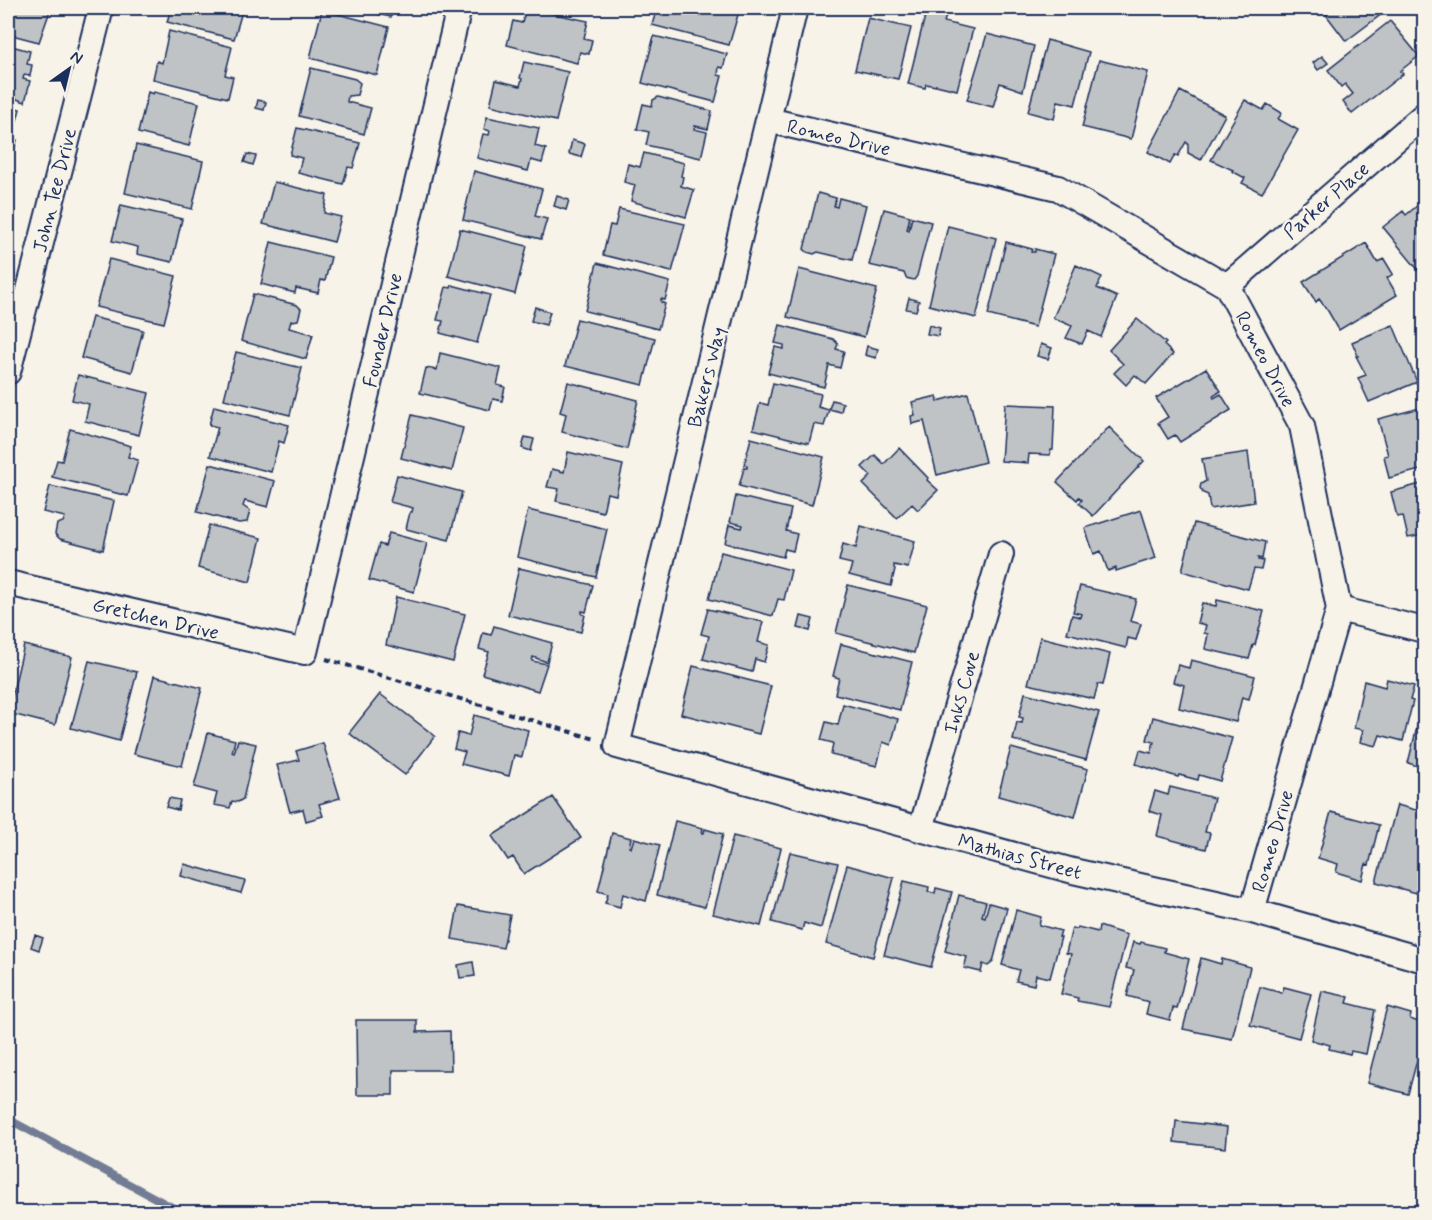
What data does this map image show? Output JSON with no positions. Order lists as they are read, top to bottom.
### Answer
{
  "streets": {
    "street": [
      "Romeo Drive",
      "John Tee Drive",
      "Parker Place",
      "Founder Drive",
      "Bakers Way",
      "Gretchen Drive",
      "Inks Cove",
      "Mathias Street"
    ]
  },
  "crossings": [
    ["Romeo Drive", "Parker Place"],
    ["Romeo Drive", "Bakers Way"],
    ["Romeo Drive", "Mathias Street"],
    ["Founder Drive", "Gretchen Drive"],
    ["Bakers Way", "Mathias Street"],
    ["Inks Cove", "Mathias Street"]
  ],
  "north": "top right"
}
